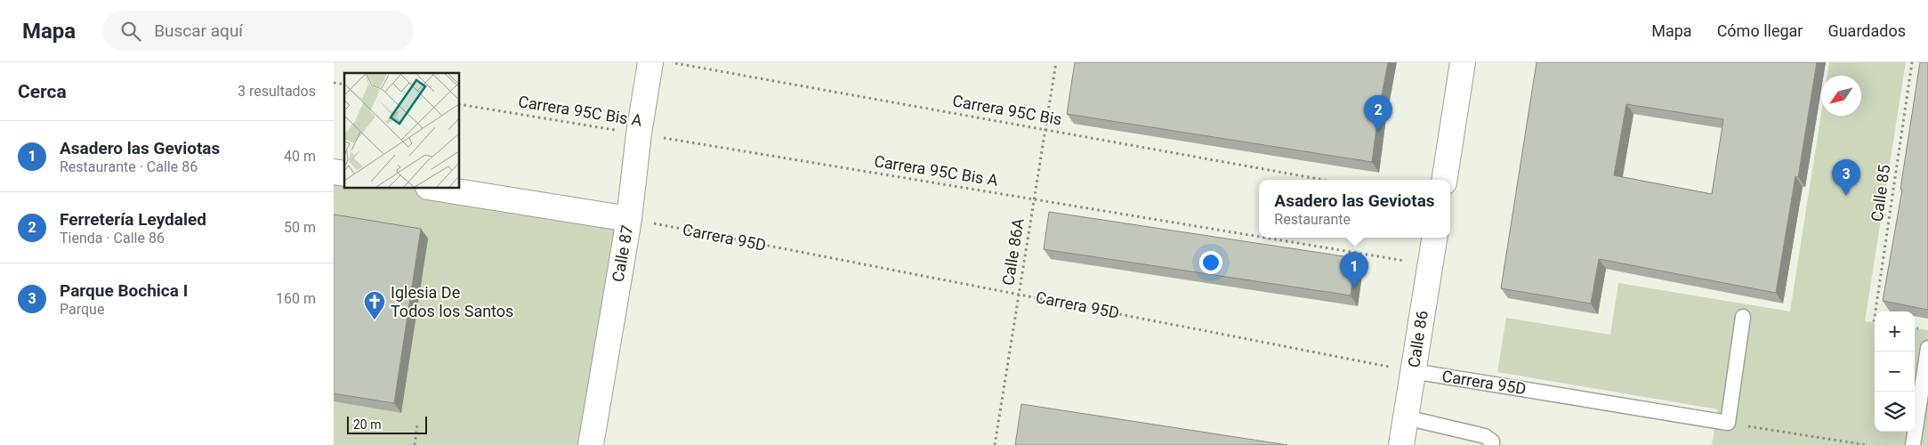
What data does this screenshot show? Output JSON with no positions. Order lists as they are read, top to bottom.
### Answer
{
  "streets": {
    "street": ["Calle 87", "Calle 86"],
    "lane": ["Carrera 95D"],
    "path": [
      "Carrera 95C Bis",
      "Carrera 95C Bis A",
      "Calle 85",
      "Calle 86A"
    ]
  },
  "crossings": [
    ["Carrera 95C Bis", "Calle 86A"],
    ["Carrera 95C Bis A", "Calle 86A"],
    ["Carrera 95C Bis A", "Calle 87"],
    ["Carrera 95D", "Calle 86A"],
    ["Carrera 95D", "Calle 87"],
    ["Carrera 95D", "Calle 86"]
  ],
  "places": {
    "church": ["Iglesia De Todos los Santos"]
  },
  "scale_bar": "20 m",
  "north": "bottom left",
  "page": {
    "header": "Mapa",
    "search": "Buscar aquí",
    "nav": ["Mapa", "Cómo llegar", "Guardados"],
    "heading": ["Cerca", "3 resultados"],
    "pins": ["2", "3", "1"],
    "list": [
      {
        "mark": "1",
        "name": "Asadero las Geviotas",
        "note": "Restaurante · Calle 86",
        "value": "40 m"
      },
      {
        "mark": "2",
        "name": "Ferretería Leydaled",
        "note": "Tienda · Calle 86",
        "value": "50 m"
      },
      {
        "mark": "3",
        "name": "Parque Bochica I",
        "note": "Parque",
        "value": "160 m"
      }
    ],
    "popup": ["Asadero las Geviotas", "Restaurante"],
    "map_buttons": ["+", "−"],
    "scale": "20 m"
  }
}
